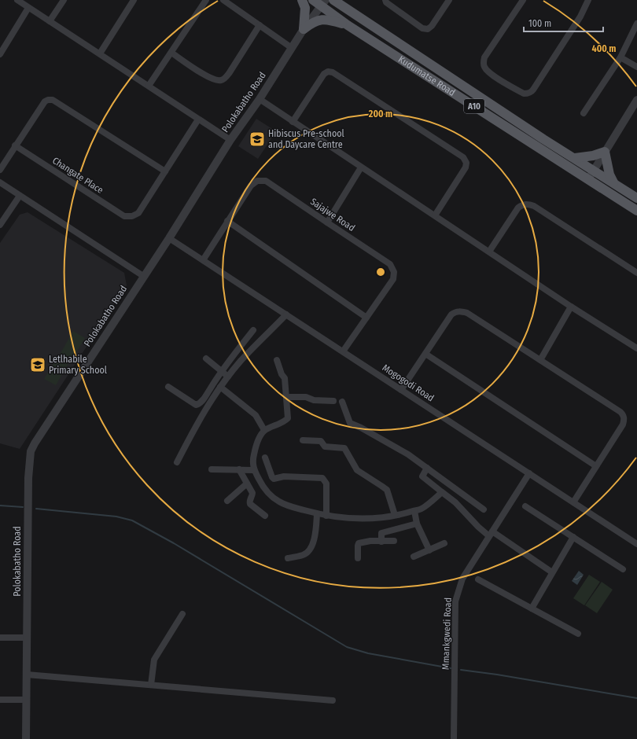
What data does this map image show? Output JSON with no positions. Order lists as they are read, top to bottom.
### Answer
{
  "streets": {
    "main road": ["Kudumatse Road", "A10"],
    "street": [
      "Polokabatho Road",
      "Changate Place",
      "Sajajwe Road",
      "Mogogodi Road",
      "Mmankgwedi Road"
    ]
  },
  "crossings": [
    ["Kudumatse Road", "Polokabatho Road"],
    ["Polokabatho Road", "Mogogodi Road"],
    ["Sajajwe Road", "Mogogodi Road"],
    ["Mogogodi Road", "Mmankgwedi Road"]
  ],
  "places": {
    "school or university": ["Hibiscus Pre-school and Daycare Centre", "Letlhabile Primary School"]
  },
  "scale_bar": "100 m",
  "rings": ["400 m", "200 m"]
}
